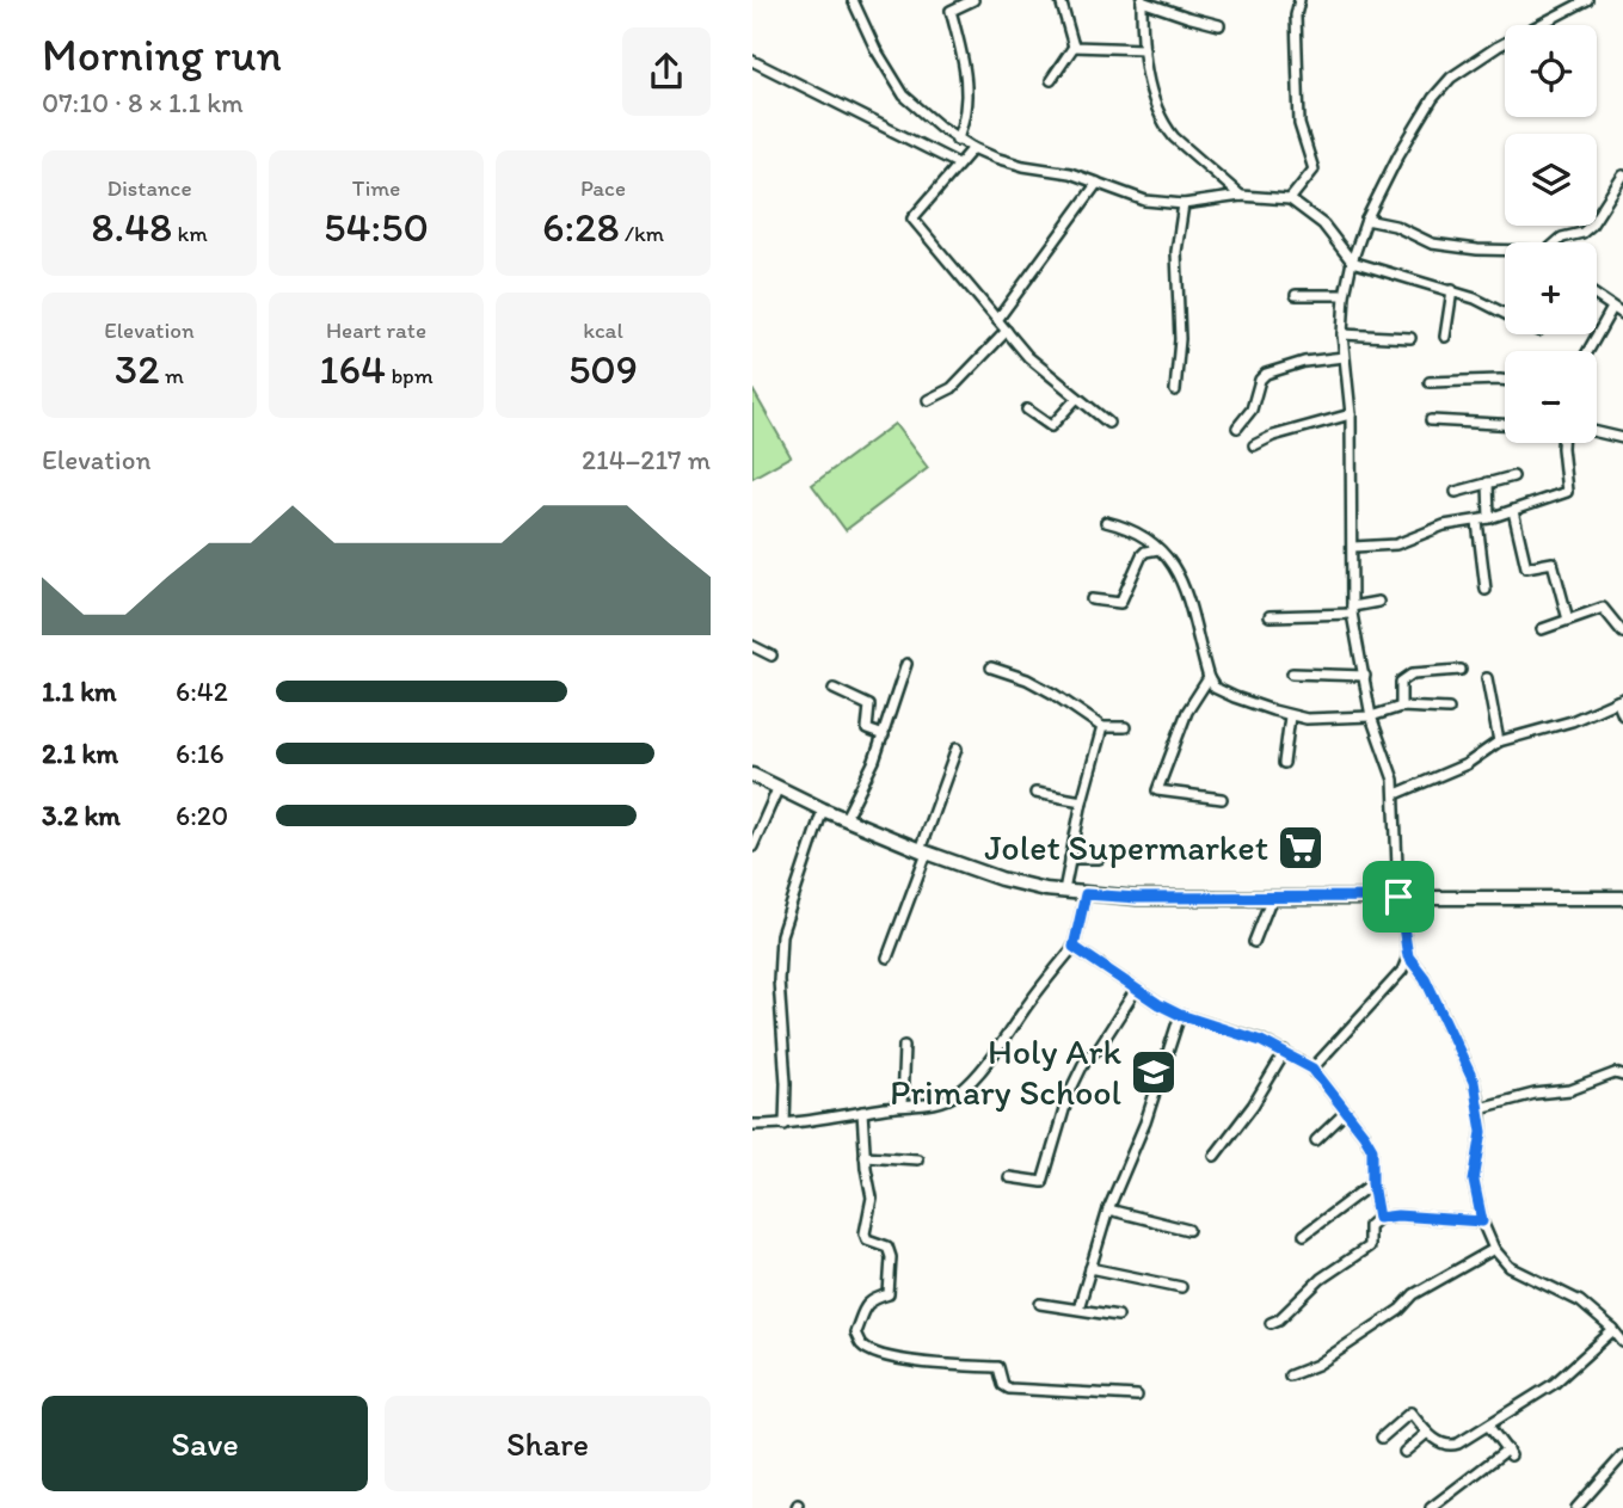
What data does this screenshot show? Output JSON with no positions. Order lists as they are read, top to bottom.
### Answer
{
  "places": {
    "supermarket": ["Jolet Supermarket"],
    "school or university": ["Holy Ark Primary School"]
  },
  "page": {
    "heading": ["Morning run", "07:10 · 8 × 1.1 km"],
    "map_buttons": ["+", "−"],
    "stats": [
      ["Distance", "8.48 km"],
      ["Time", "54:50"],
      ["Pace", "6:28 /km"],
      ["Elevation", "32 m"],
      ["Heart rate", "164 bpm"],
      ["kcal", "509"]
    ],
    "chart": ["Elevation", "214–217 m"],
    "list": [
      {
        "name": "1.1 km",
        "note": "6:42"
      },
      {
        "name": "2.1 km",
        "note": "6:16"
      },
      {
        "name": "3.2 km",
        "note": "6:20"
      }
    ],
    "buttons": ["Save", "Share"]
  }
}
